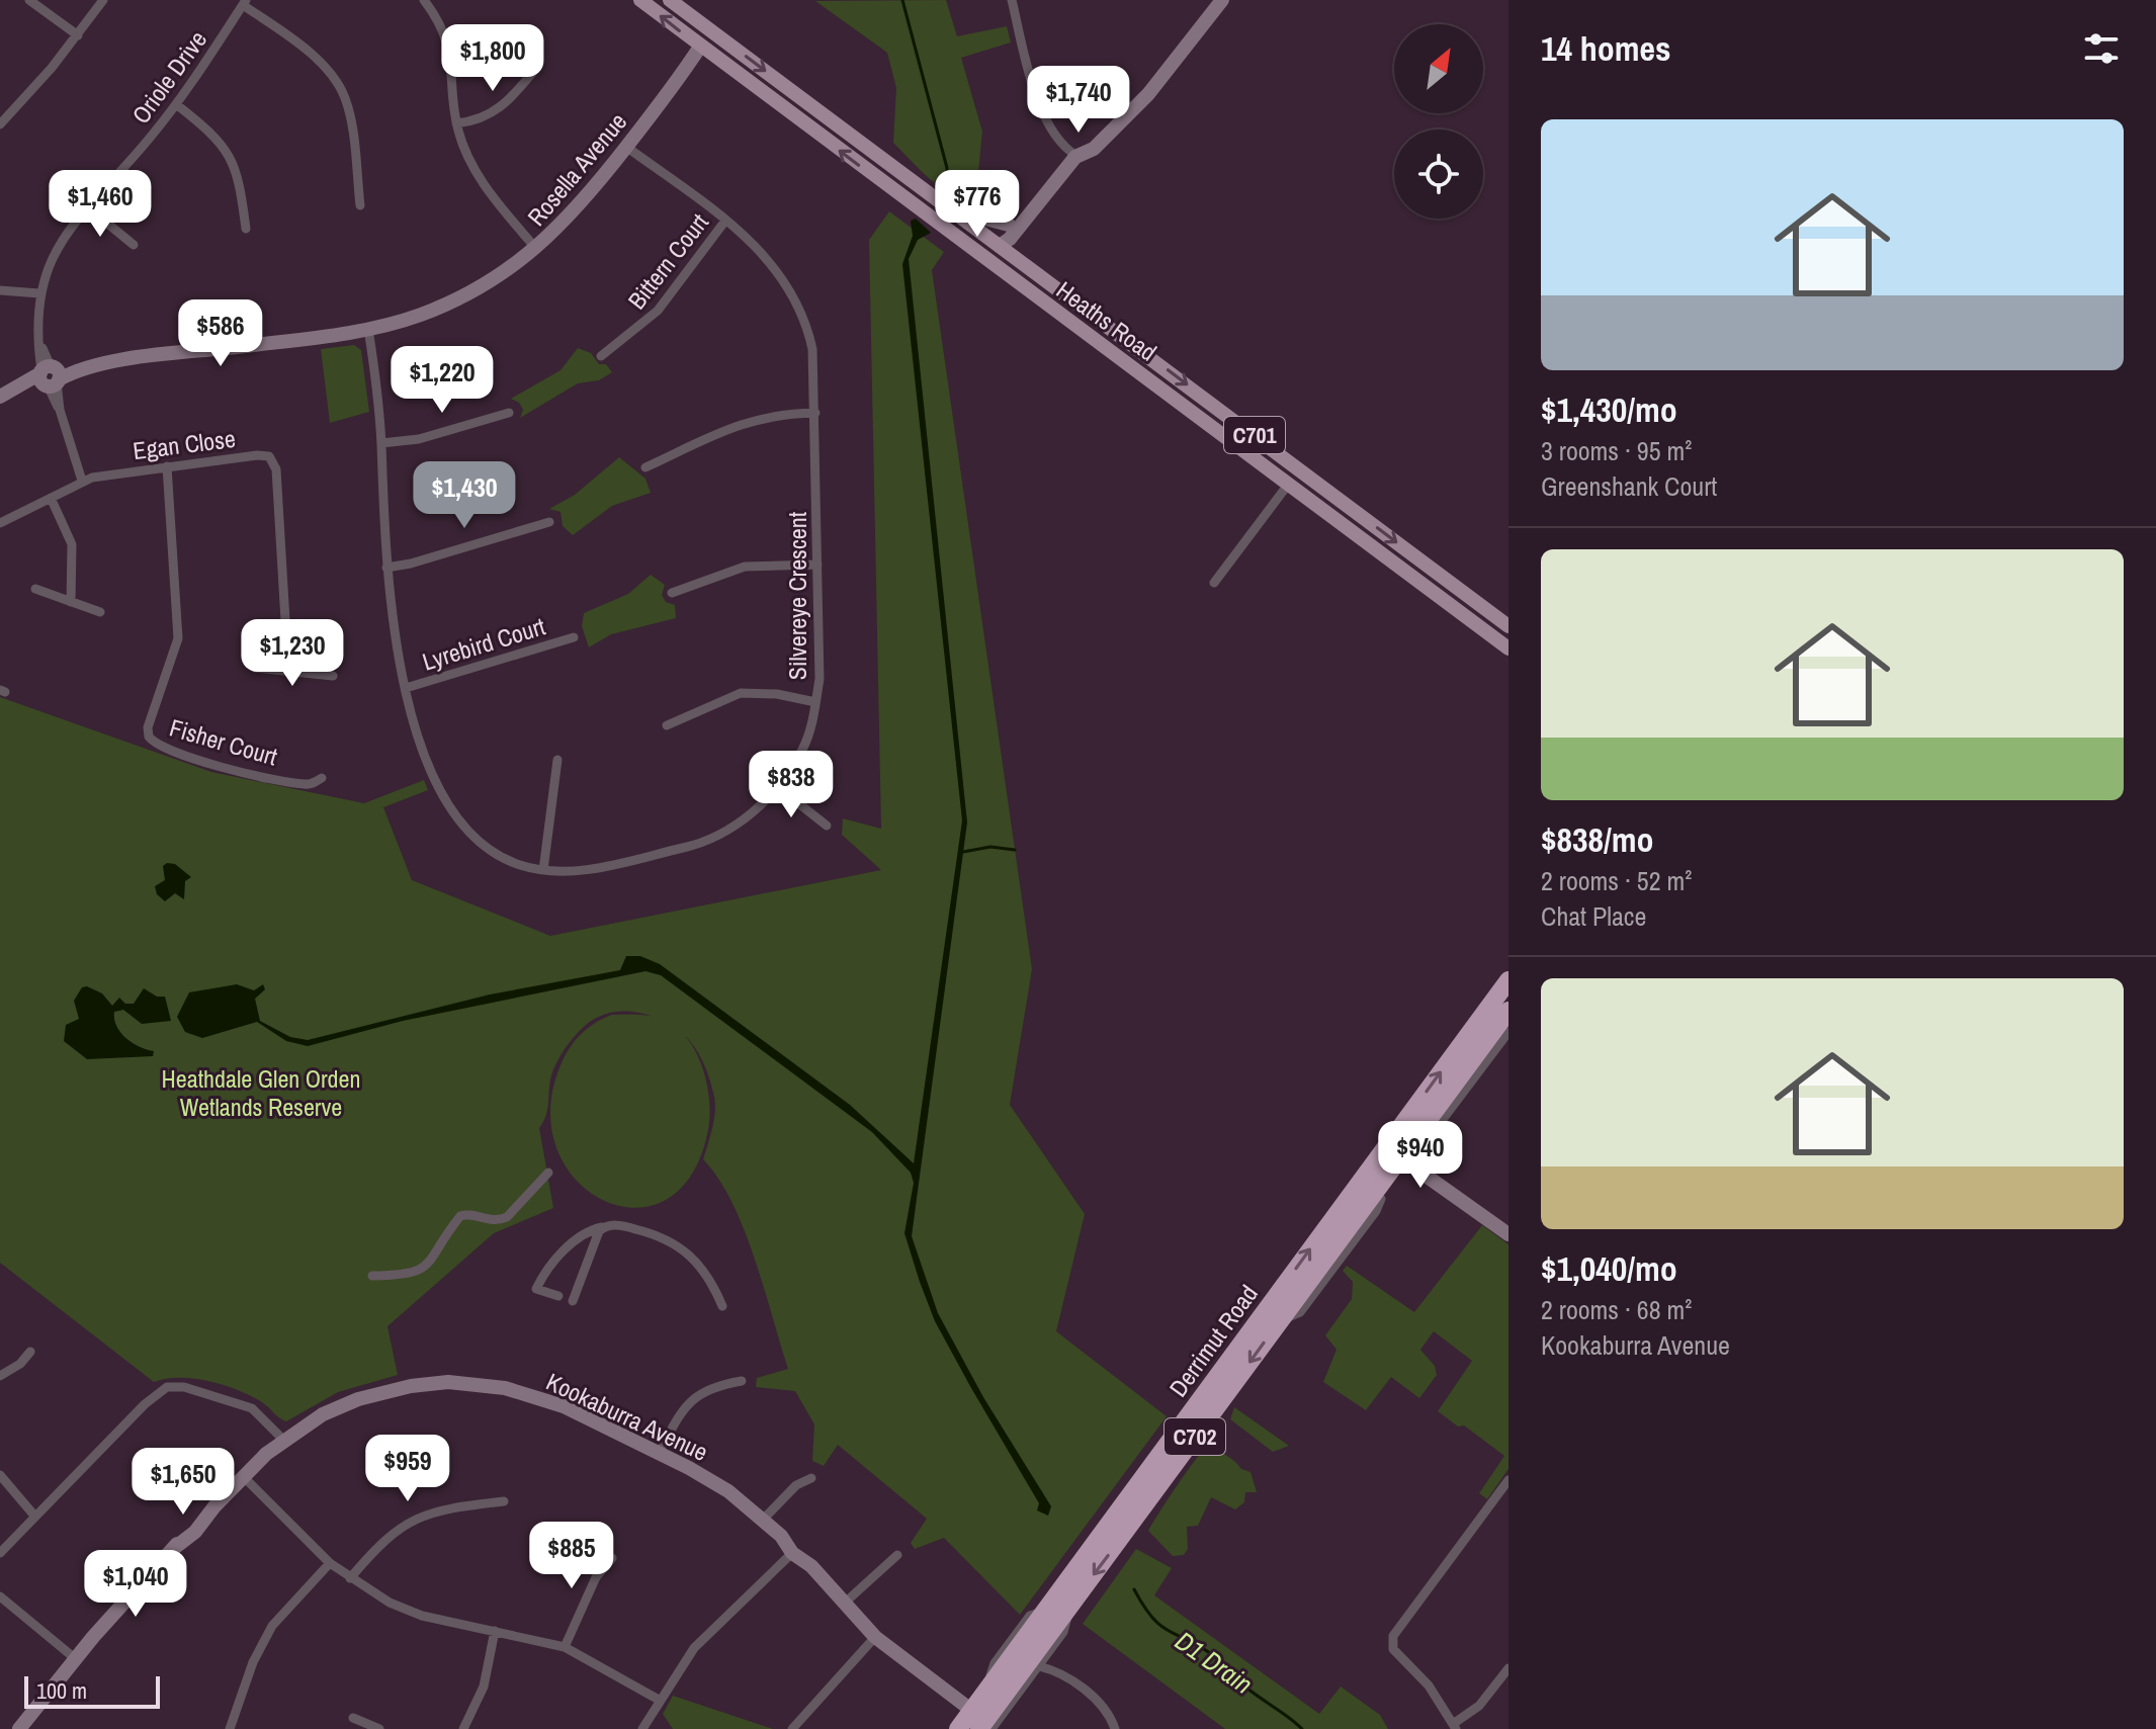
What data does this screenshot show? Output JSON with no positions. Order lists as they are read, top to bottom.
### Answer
{
  "streets": {
    "highway": ["Derrimut Road", "C702"],
    "main road": ["Heaths Road", "C701"],
    "street": [
      "Oriole Drive",
      "Rosella Avenue",
      "Bittern Court",
      "Egan Close",
      "Silvereye Crescent",
      "Lyrebird Court",
      "Fisher Court",
      "Kookaburra Avenue"
    ]
  },
  "crossings": [
    ["Oriole Drive", "Rosella Avenue"],
    ["Oriole Drive", "Egan Close"],
    ["Rosella Avenue", "Heaths Road"],
    ["Rosella Avenue", "Silvereye Crescent"],
    ["Bittern Court", "Silvereye Crescent"],
    ["Egan Close", "Fisher Court"],
    ["Silvereye Crescent", "Lyrebird Court"],
    ["Derrimut Road", "Kookaburra Avenue"]
  ],
  "water": ["D1 Drain"],
  "parks": ["Heathdale Glen Orden Wetlands Reserve"],
  "scale_bar": "100 m",
  "north": "top right",
  "page": {
    "heading": "14 homes",
    "price": [
      "$1,800",
      "$1,740",
      "$1,460",
      "$776",
      "$586",
      "$1,220",
      "$1,430",
      "$1,230",
      "$838",
      "$940",
      "$959",
      "$1,650",
      "$885",
      "$1,040"
    ],
    "list": [
      {
        "name": "$1,430/mo",
        "note": "3 rooms · 95 m² · Greenshank Court"
      },
      {
        "name": "$838/mo",
        "note": "2 rooms · 52 m² · Chat Place"
      },
      {
        "name": "$1,040/mo",
        "note": "2 rooms · 68 m² · Kookaburra Avenue"
      }
    ],
    "scale": "100 m"
  }
}
